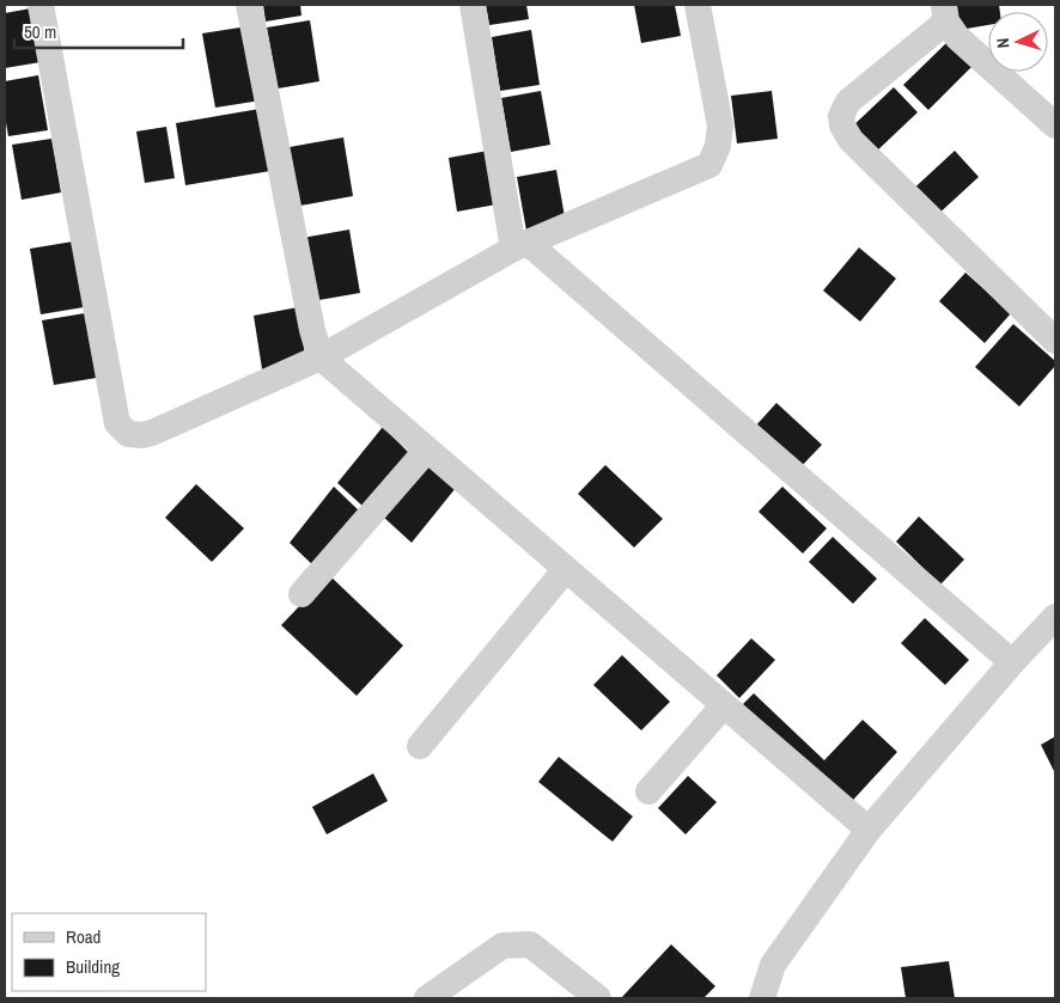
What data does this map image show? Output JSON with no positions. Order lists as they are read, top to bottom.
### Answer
{
  "legend": ["Road", "Building"],
  "scale_bar": "50 m",
  "north": "left"
}
